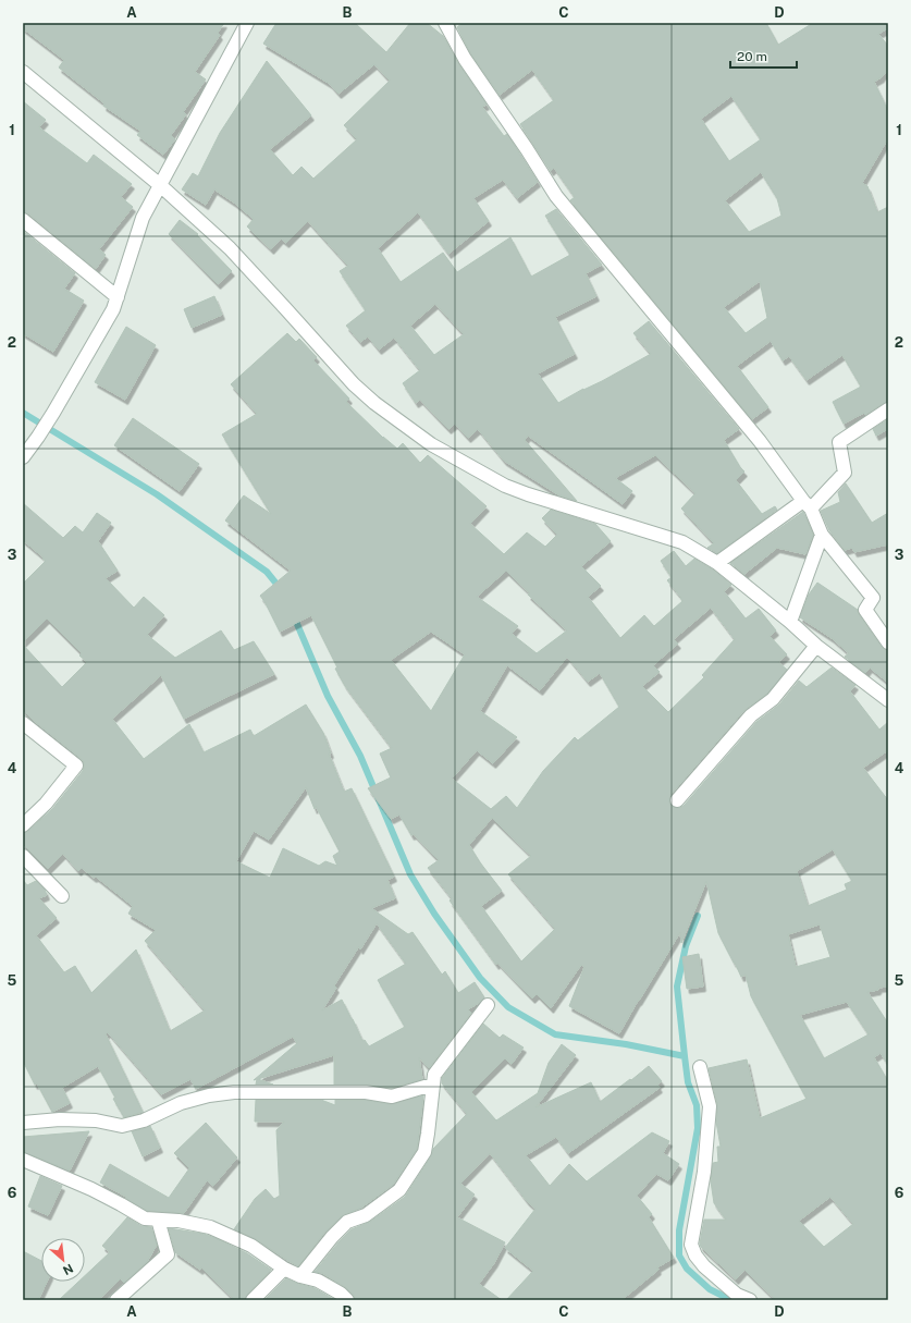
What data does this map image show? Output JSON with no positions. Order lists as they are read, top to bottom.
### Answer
{
  "scale_bar": "20 m",
  "north": "bottom right",
  "grid": {
    "columns": [
      "A",
      "B",
      "C",
      "D"
    ],
    "rows": [
      "1",
      "2",
      "3",
      "4",
      "5",
      "6"
    ]
  }
}
